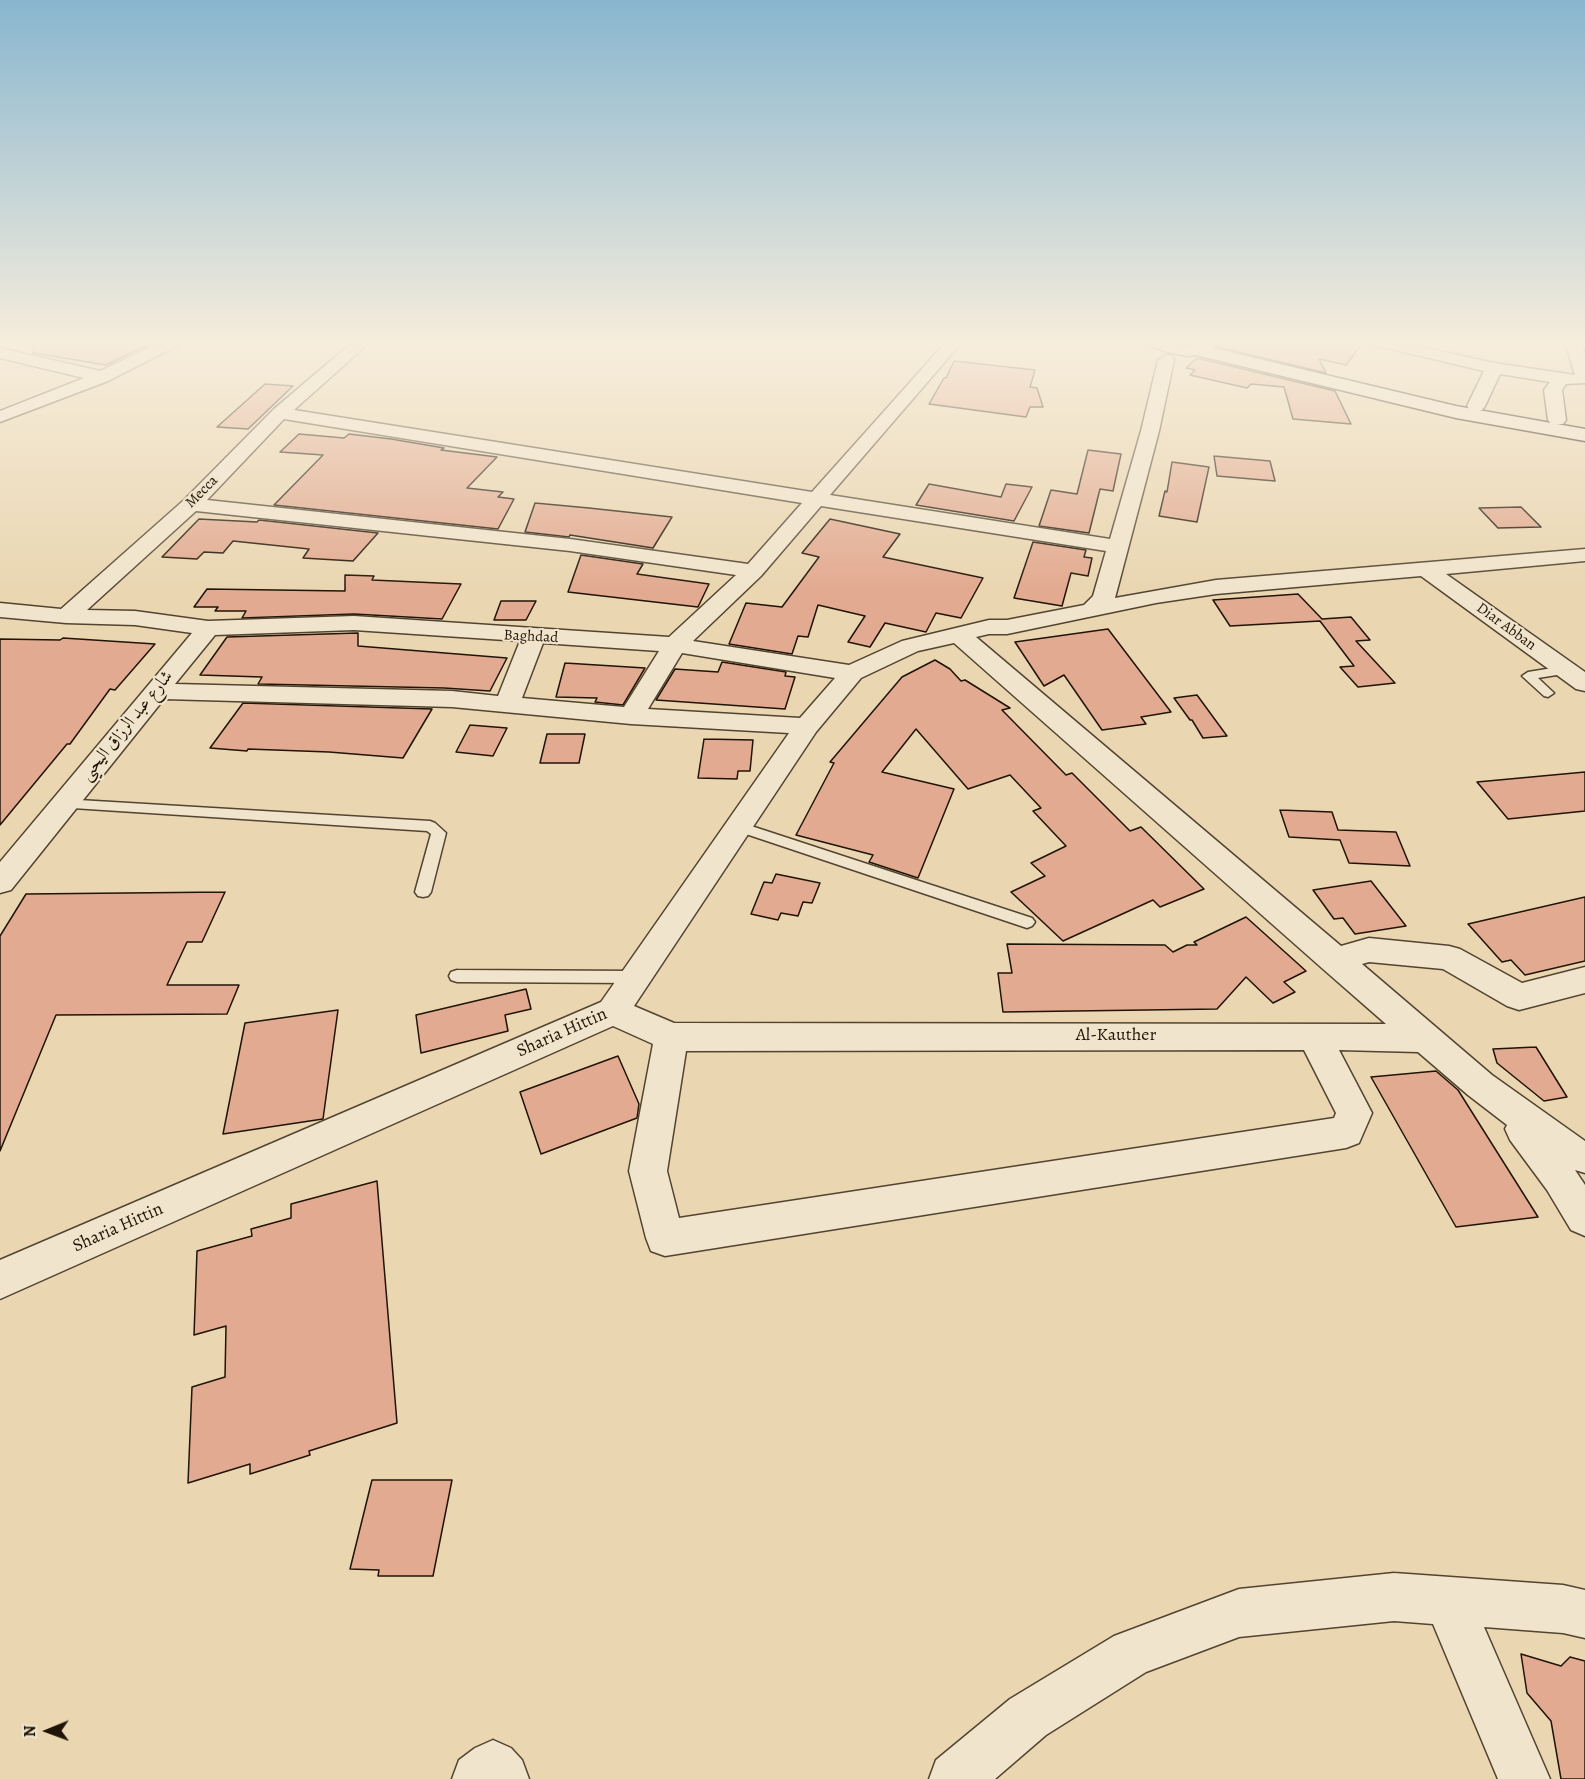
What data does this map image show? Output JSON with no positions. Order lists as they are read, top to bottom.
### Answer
{
  "streets": {
    "street": [
      "Mecca",
      "Diar Abban",
      "Baghdad",
      "شارع عبد الرزاق اليحيى",
      "Sharia Hittin",
      "Al-Kauther"
    ]
  },
  "crossings": [
    ["Baghdad", "شارع عبد الرزاق اليحيى"],
    ["Baghdad", "Sharia Hittin"],
    ["Sharia Hittin", "Al-Kauther"]
  ],
  "north": "left"
}
